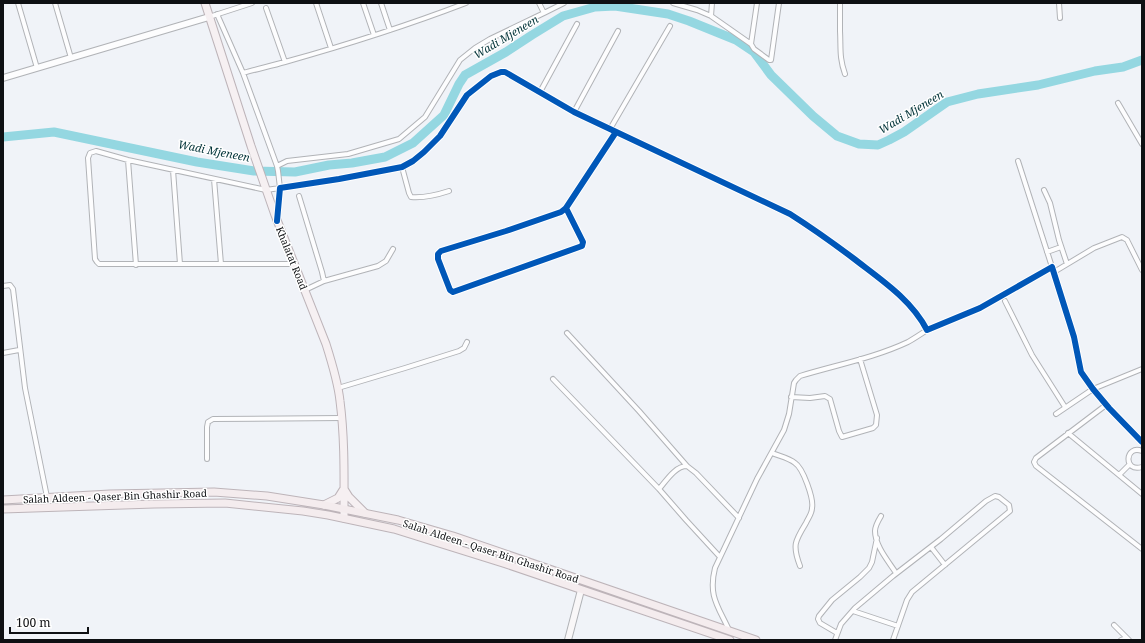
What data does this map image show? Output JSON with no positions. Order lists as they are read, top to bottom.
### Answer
{
  "streets": {
    "highway": ["Salah Aldeen - Qaser Bin Ghashir Road"],
    "main road": ["Khalatat Road"]
  },
  "crossings": [
    ["Khalatat Road", "Salah Aldeen - Qaser Bin Ghashir Road"]
  ],
  "water": ["Wadi Mjeneen"],
  "scale_bar": "100 m"
}
